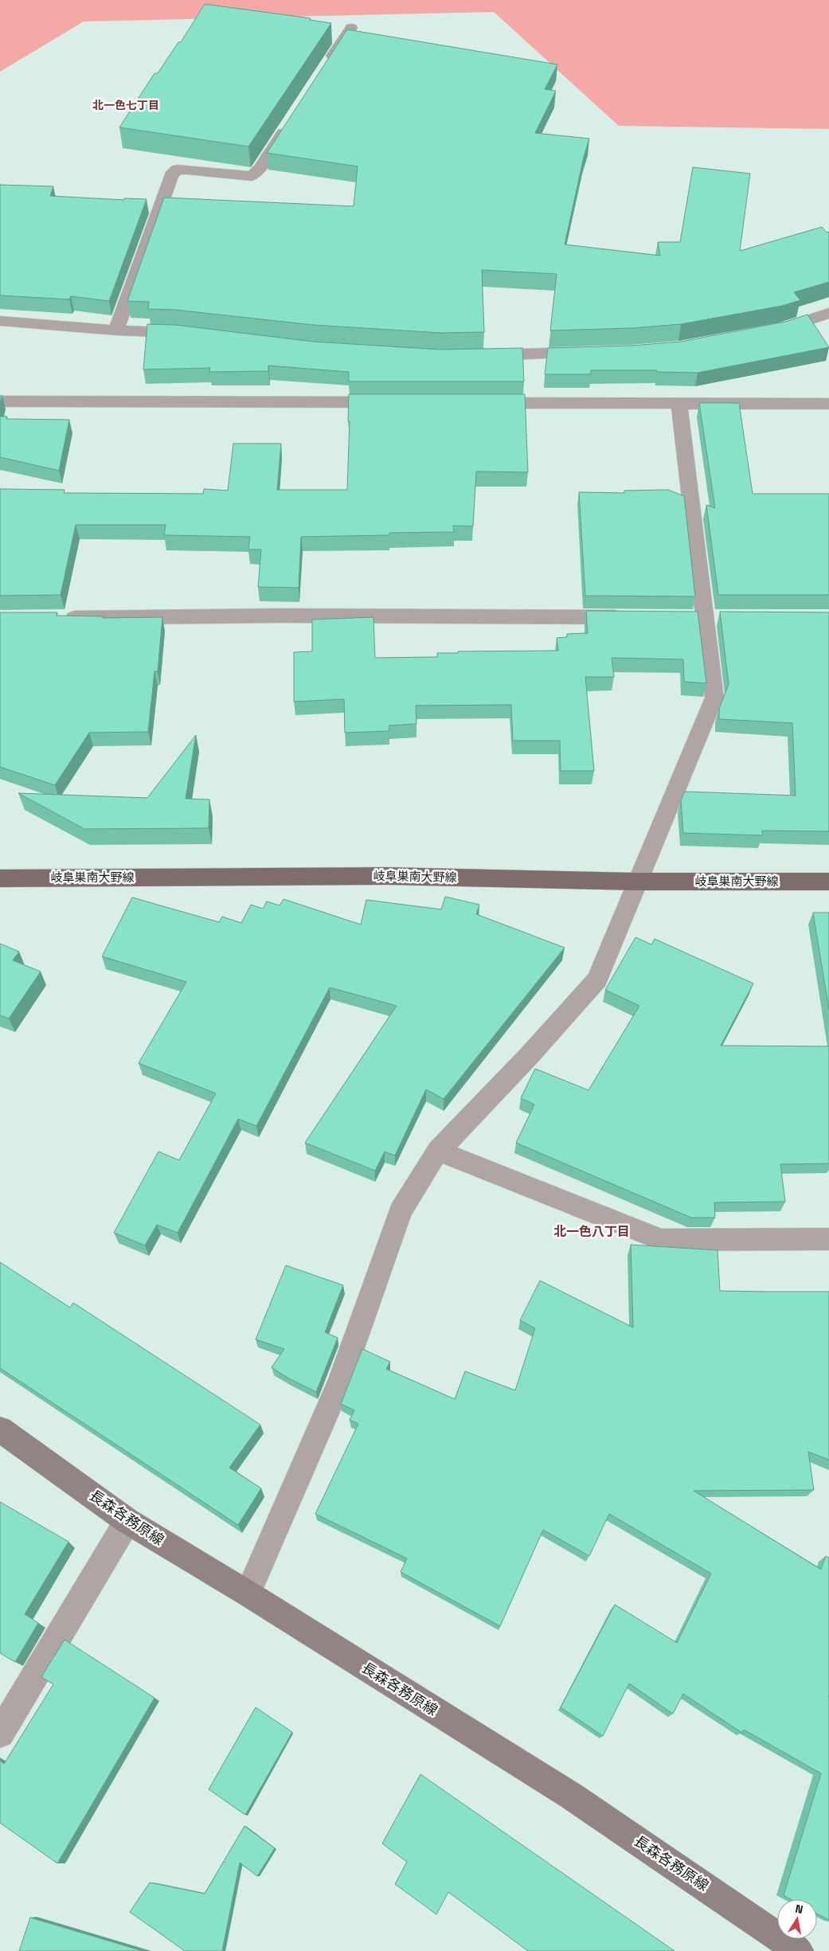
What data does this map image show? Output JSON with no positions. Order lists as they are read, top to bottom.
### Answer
{
  "streets": {
    "main road": ["岐阜巣南大野線", "長森各務原線"]
  },
  "districts": ["北一色七丁目", "北一色八丁目"],
  "north": "top"
}
